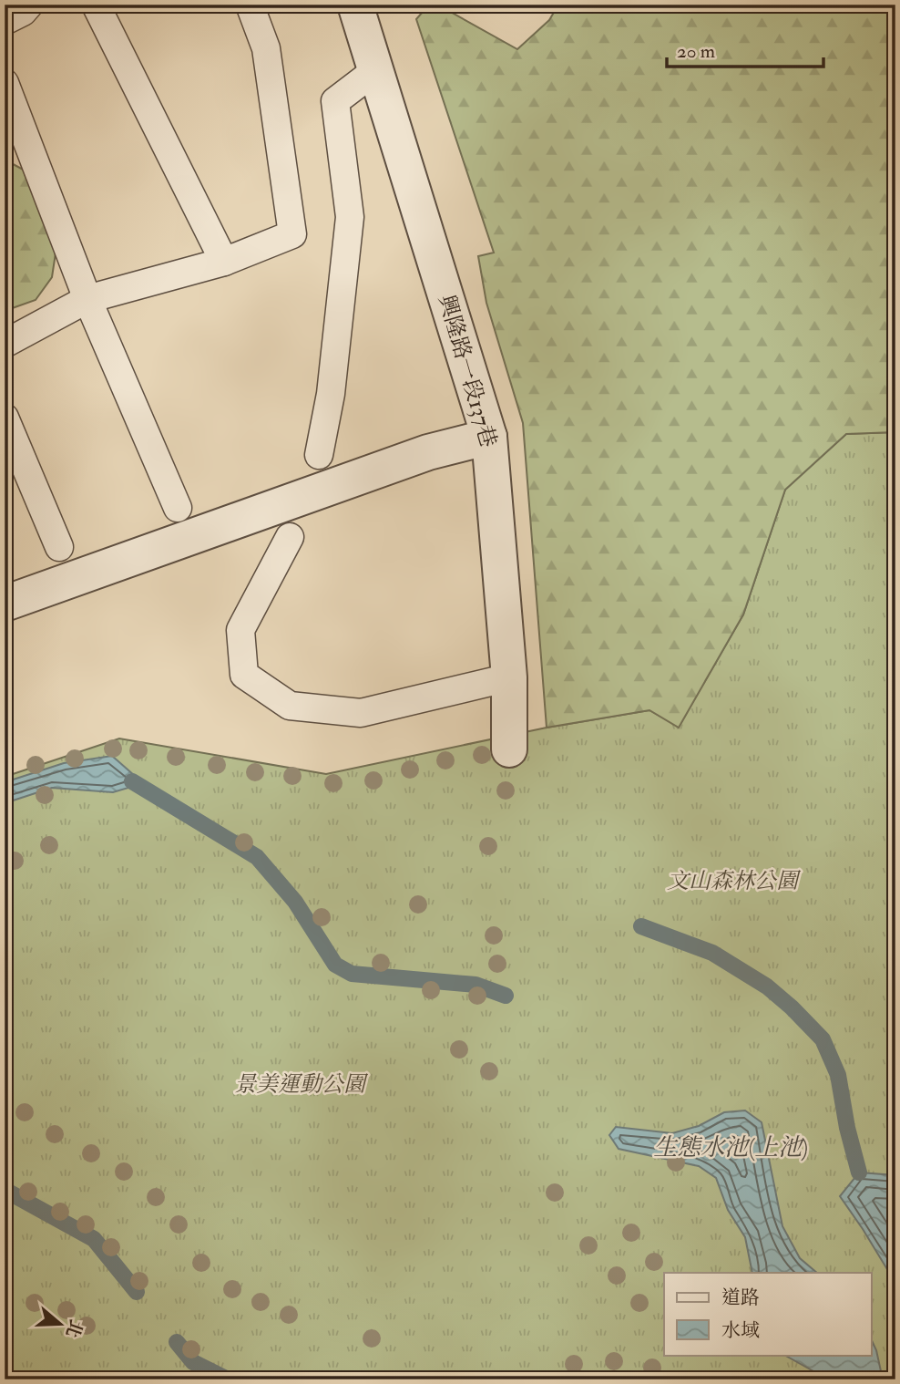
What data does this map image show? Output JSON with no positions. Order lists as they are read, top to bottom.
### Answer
{
  "streets": {
    "street": ["興隆路一段137巷"]
  },
  "water": ["生態水池(上池)"],
  "parks": ["文山森林公園", "景美運動公園"],
  "legend": ["道路", "水域"],
  "scale_bar": "20 m",
  "north": "right"
}
